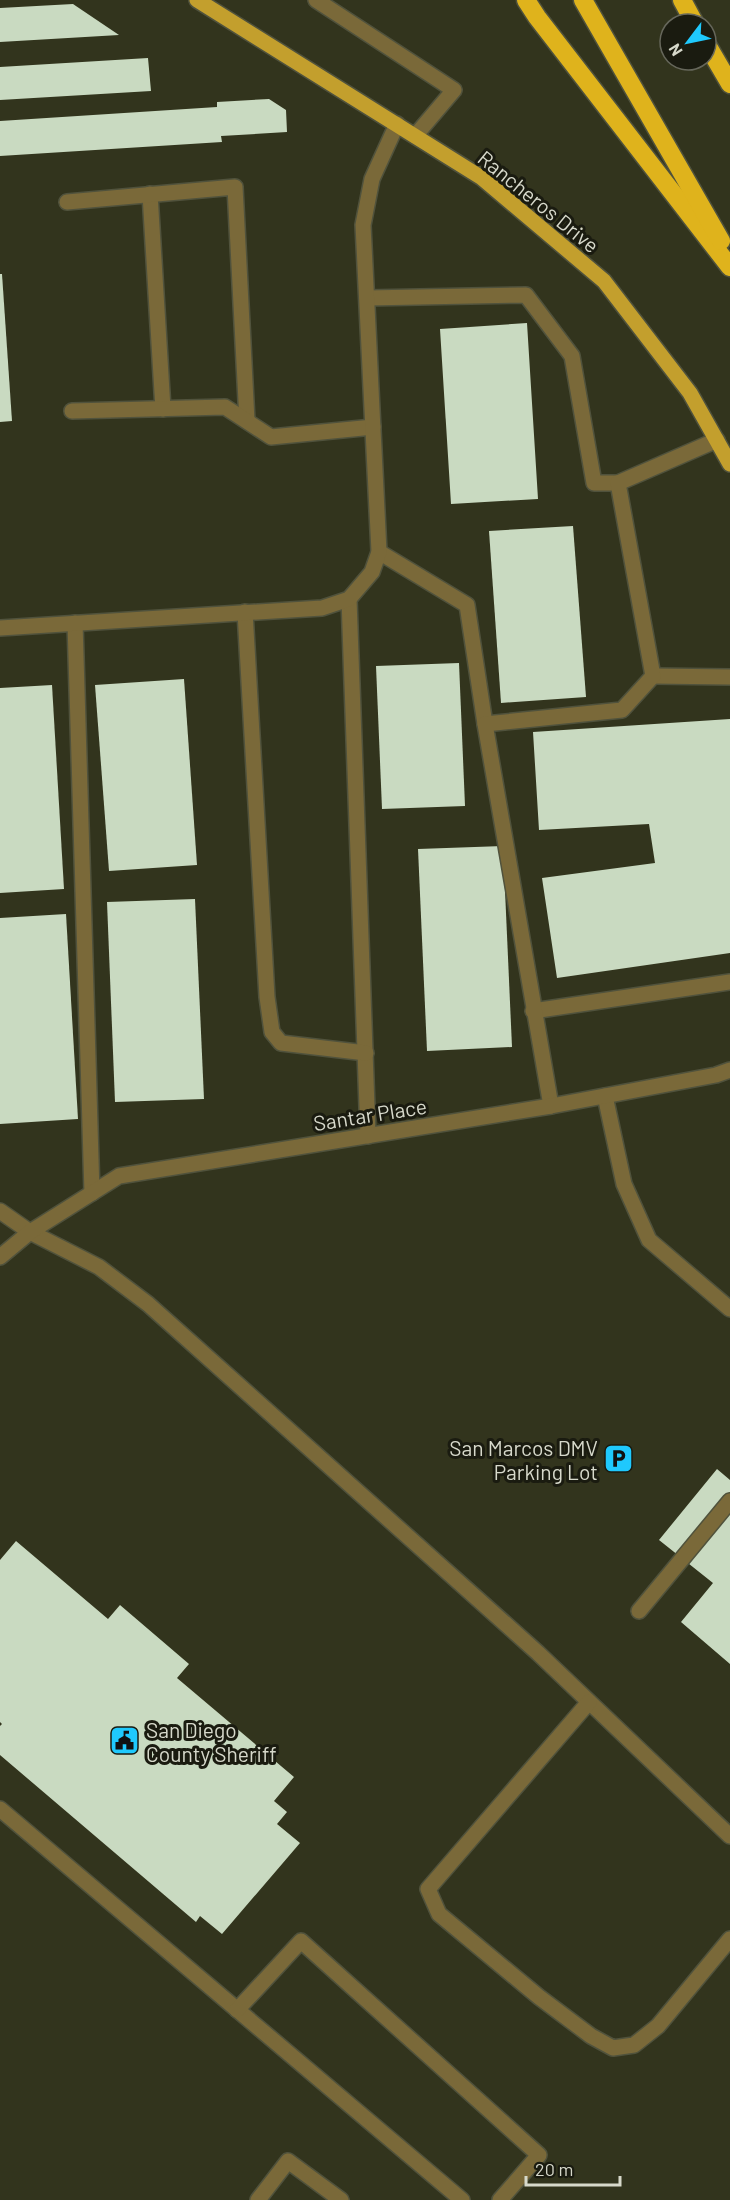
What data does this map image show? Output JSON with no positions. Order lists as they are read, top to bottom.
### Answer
{
  "streets": {
    "main road": ["Rancheros Drive"],
    "street": ["Santar Place"]
  },
  "places": {
    "parking": ["San Marcos DMV Parking Lot"],
    "public building": ["San Diego County Sheriff"]
  },
  "scale_bar": "20 m",
  "north": "bottom left"
}
